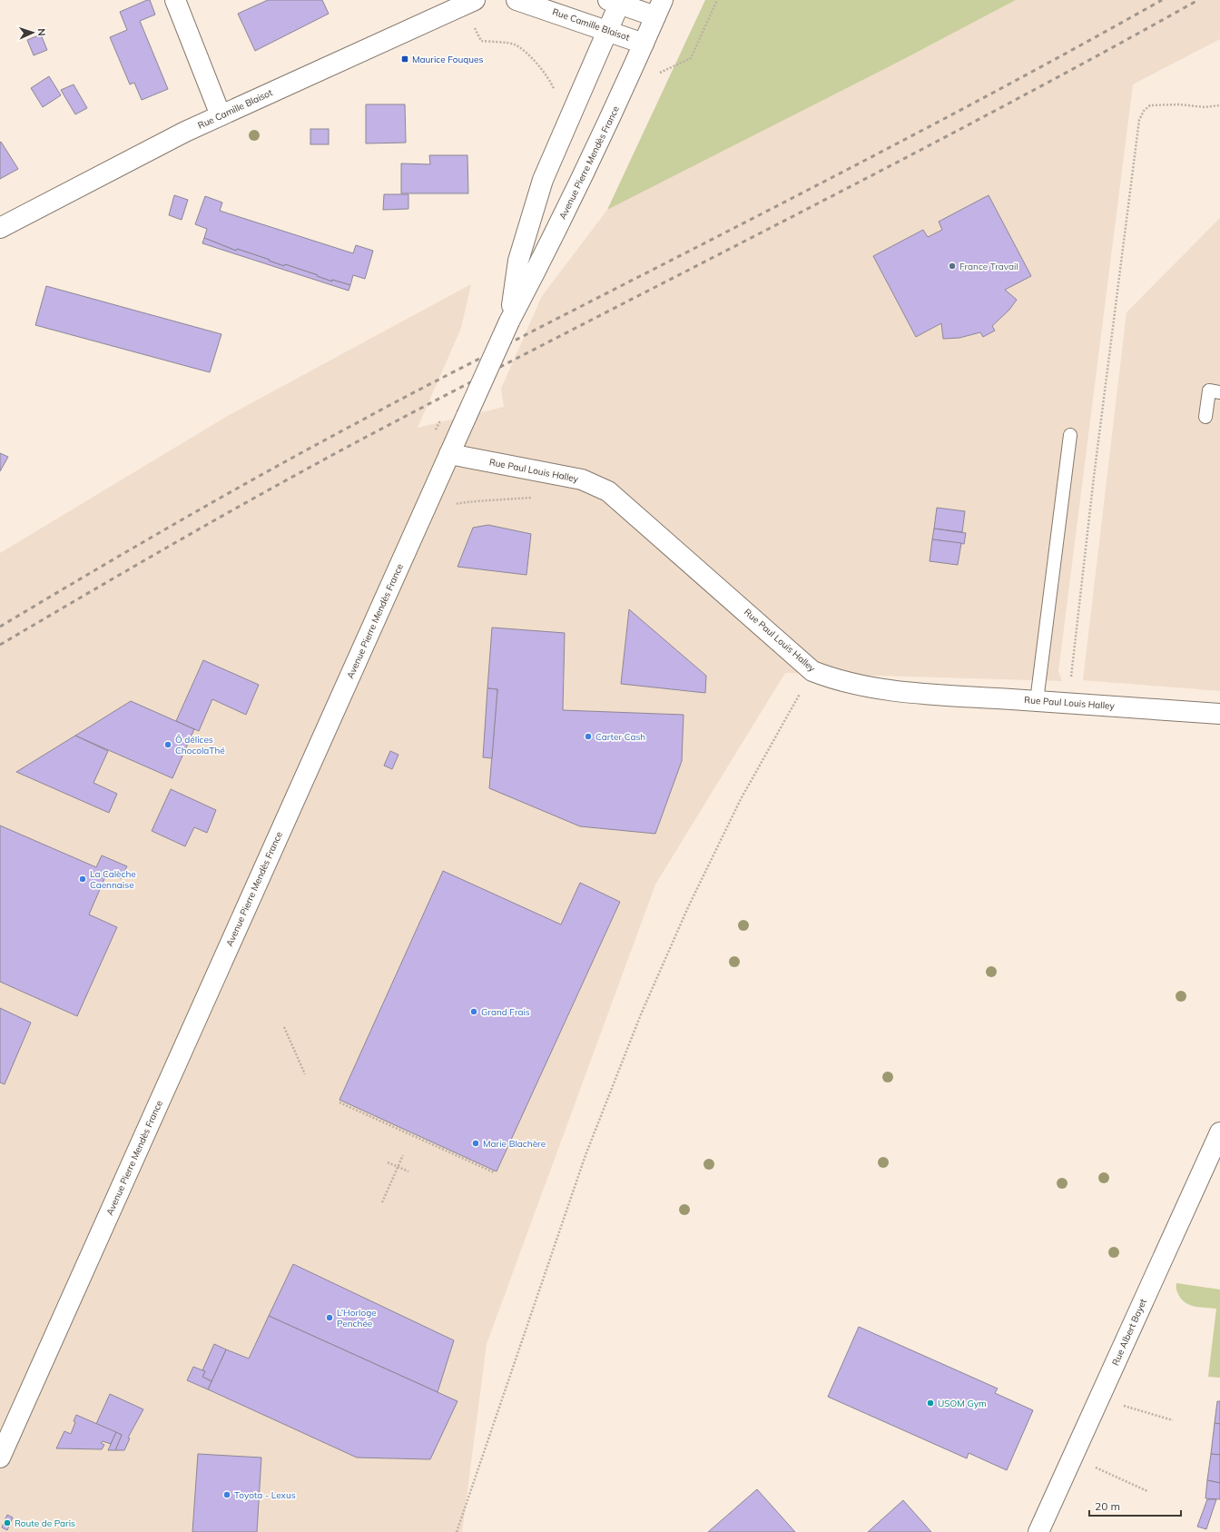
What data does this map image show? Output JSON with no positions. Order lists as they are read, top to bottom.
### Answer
{
  "streets": {
    "street": [
      "Rue Camille Blaisot",
      "Avenue Pierre Mendès France",
      "Rue Paul Louis Halley",
      "Rue Albert Bayet"
    ]
  },
  "crossings": [
    ["Rue Camille Blaisot", "Avenue Pierre Mendès France"],
    ["Avenue Pierre Mendès France", "Rue Paul Louis Halley"]
  ],
  "places": {
    "transit": ["Maurice Fouques"],
    "other": [
      "France Travail",
      "Carter Cash",
      "Ô délices ChocolaThé",
      "La Calèche Caennaise",
      "Grand Frais",
      "Marie Blachère",
      "L’Horloge Penchée",
      "USOM Gym",
      "Toyota - Lexus",
      "Route de Paris"
    ]
  },
  "scale_bar": "20 m",
  "north": "right"
}
